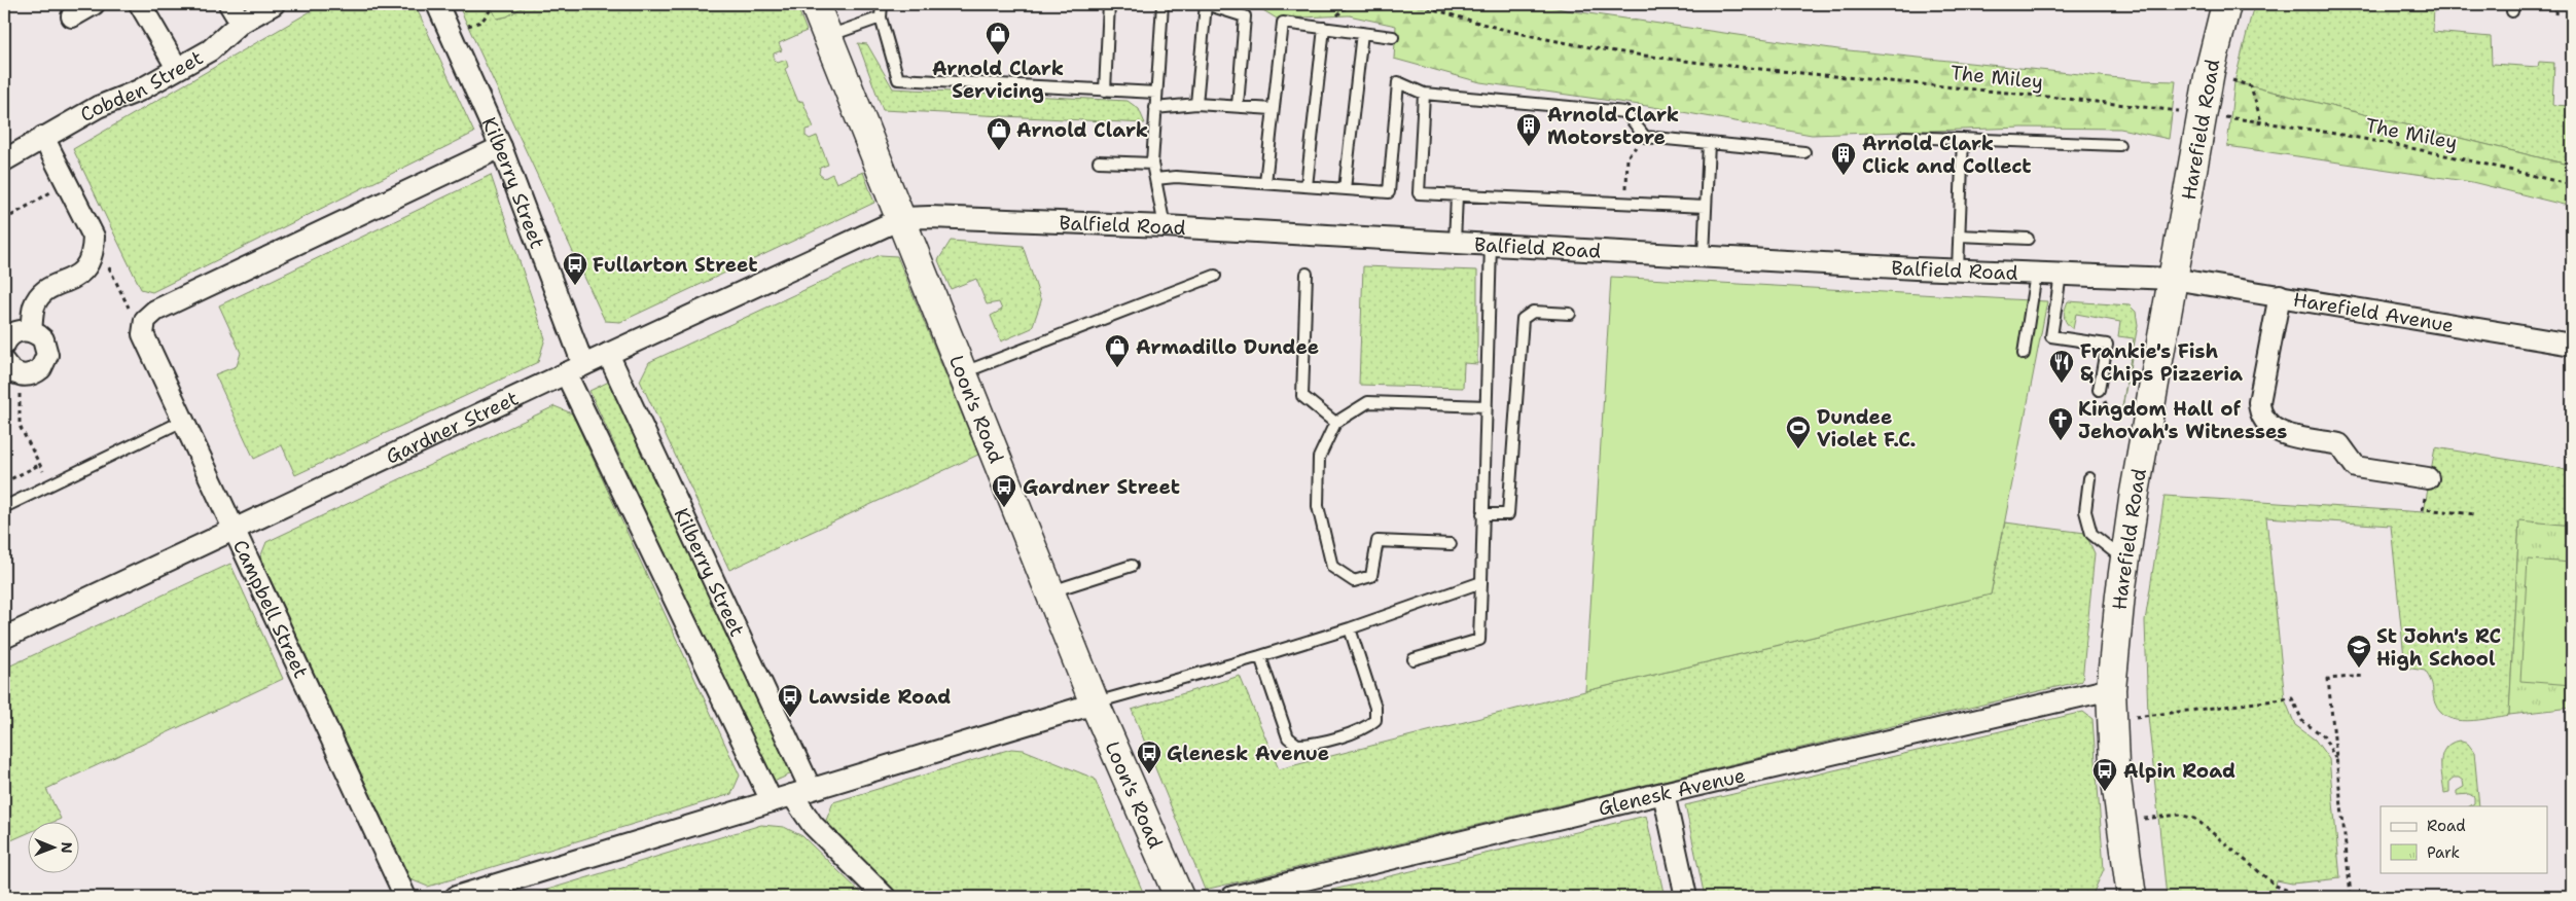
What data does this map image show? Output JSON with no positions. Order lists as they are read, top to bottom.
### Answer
{
  "streets": {
    "street": [
      "Cobden Street",
      "Harefield Road",
      "Kilberry Street",
      "Balfield Road",
      "Harefield Avenue",
      "Loon's Road",
      "Gardner Street",
      "Campbell Street",
      "Glenesk Avenue"
    ],
    "path": ["The Miley"]
  },
  "crossings": [
    ["Harefield Road", "Balfield Road"],
    ["Harefield Road", "Harefield Avenue"],
    ["Harefield Road", "Glenesk Avenue"],
    ["Kilberry Street", "Gardner Street"],
    ["Balfield Road", "Harefield Avenue"],
    ["Balfield Road", "Loon's Road"],
    ["Balfield Road", "Gardner Street"],
    ["Loon's Road", "Gardner Street"],
    ["Gardner Street", "Campbell Street"]
  ],
  "places": {
    "shop": ["Arnold Clark Servicing", "Arnold Clark", "Armadillo Dundee"],
    "building": ["Arnold Clark Motorstore", "Arnold Clark Click and Collect"],
    "bus stop": [
      "Fullarton Street",
      "Gardner Street",
      "Lawside Road",
      "Glenesk Avenue",
      "Alpin Road"
    ],
    "restaurant": ["Frankie's Fish & Chips Pizzeria"],
    "church": ["Kingdom Hall of Jehovah's Witnesses"],
    "sports": ["Dundee Violet F.C."],
    "school or university": ["St John's RC High School"]
  },
  "legend": ["Road", "Park"],
  "north": "right"
}
